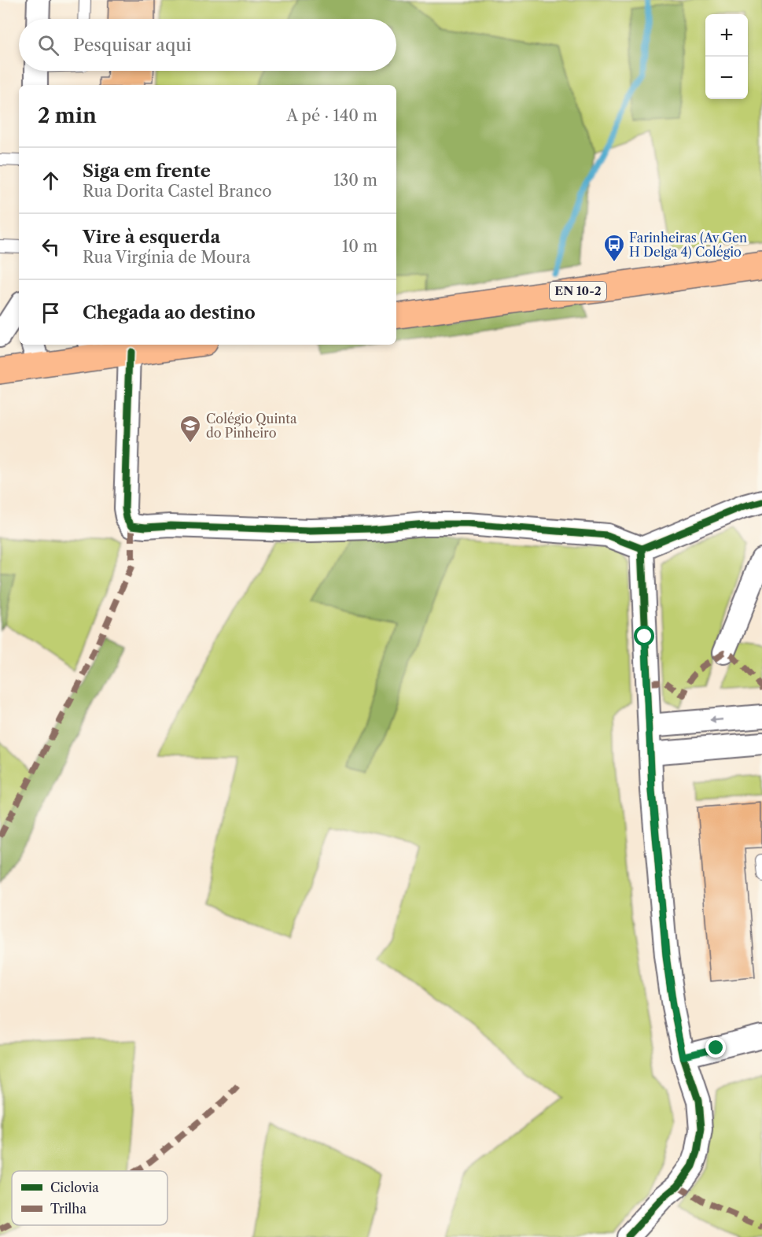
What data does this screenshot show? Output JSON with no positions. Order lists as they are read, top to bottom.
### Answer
{
  "streets": {
    "main road": ["EN 10-2"]
  },
  "places": {
    "bus stop": ["Farinheiras (Av Gen H Delga 4) Colégio"],
    "school or university": ["Colégio Quinta do Pinheiro"]
  },
  "legend": ["Ciclovia", "Trilha"],
  "page": {
    "map_buttons": ["+", "−"],
    "search": "Pesquisar aqui",
    "heading": ["2 min", "A pé · 140 m"],
    "list": [
      ["Siga em frente", "Rua Dorita Castel Branco", "130 m"],
      ["Vire à esquerda", "Rua Virgínia de Moura", "10 m"],
      "Chegada ao destino"
    ]
  }
}
